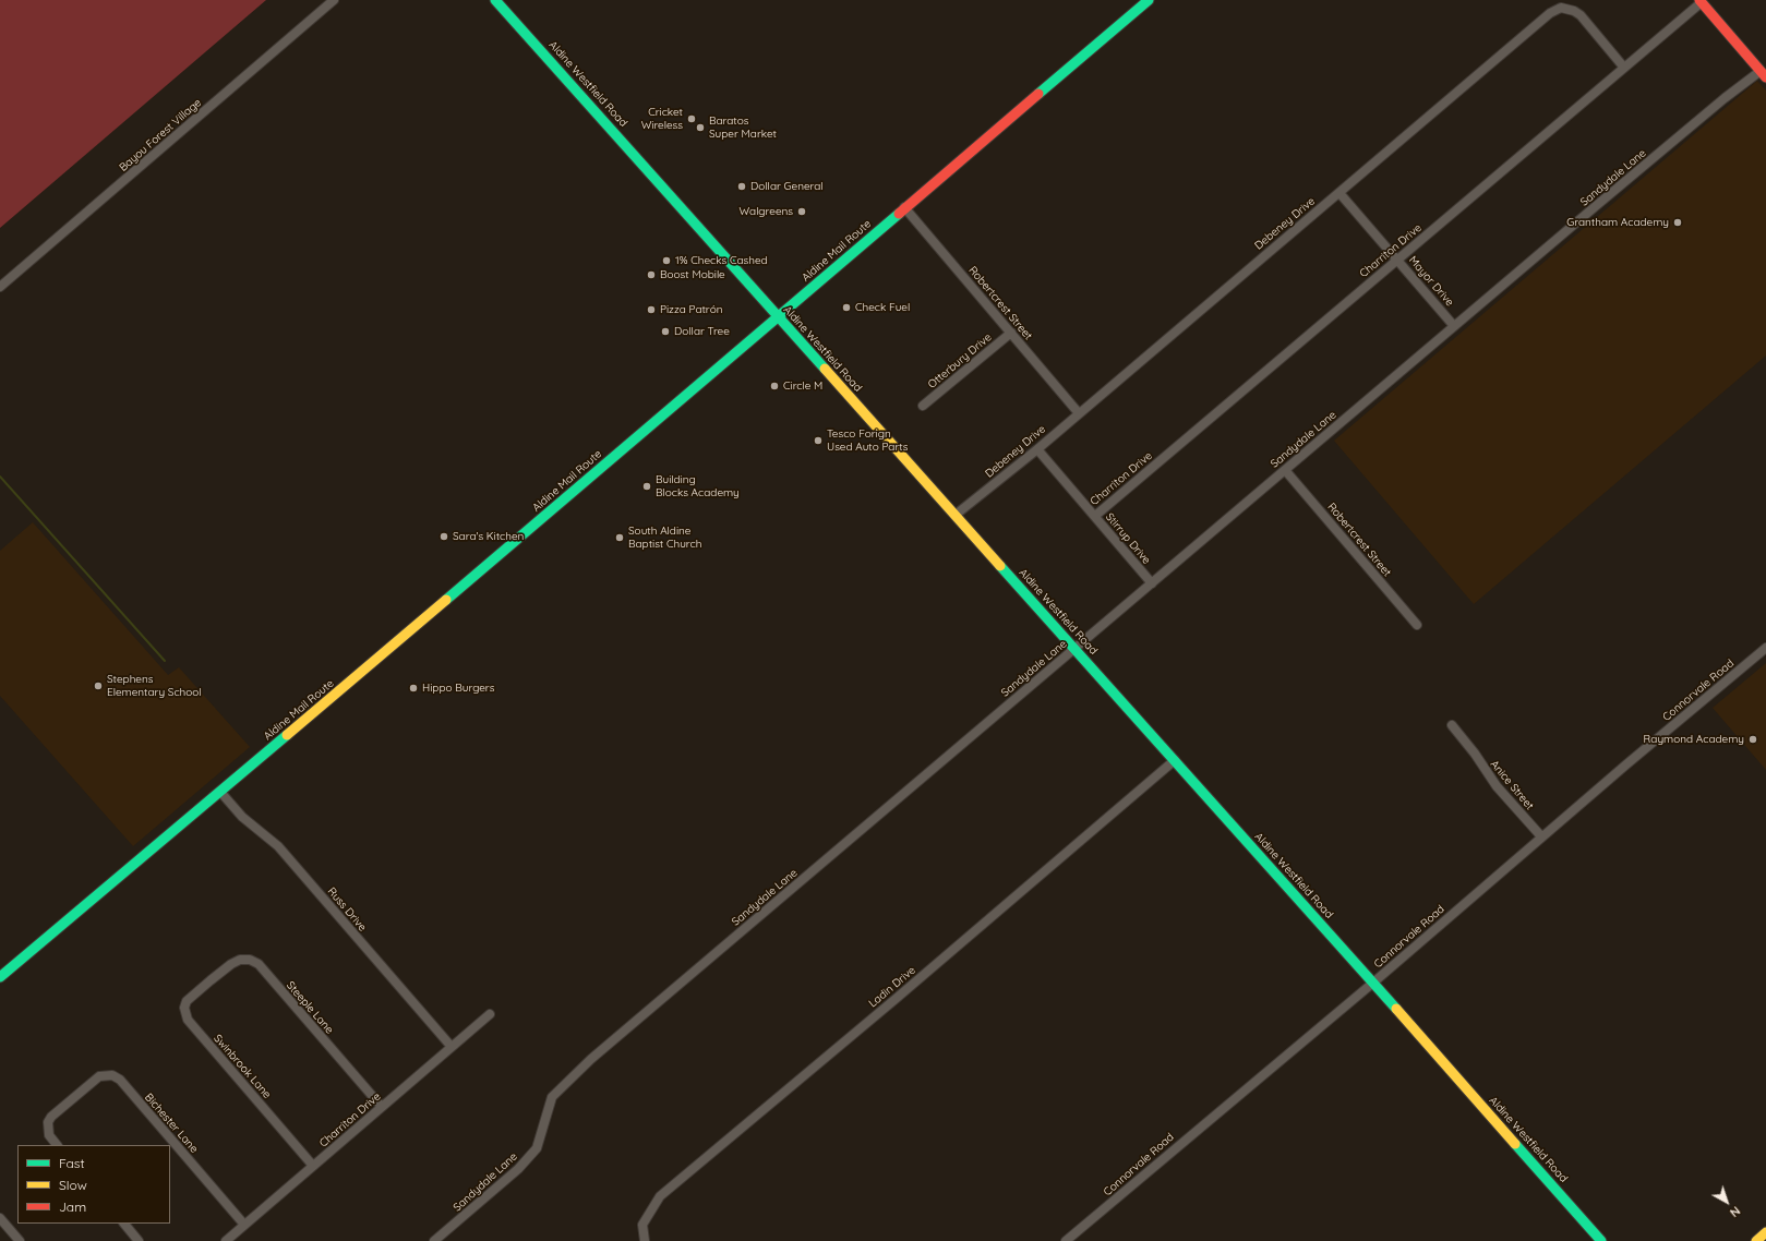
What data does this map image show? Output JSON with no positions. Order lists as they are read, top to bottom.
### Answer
{
  "streets": {
    "main road": ["Aldine Westfield Road", "Aldine Mail Route"],
    "street": [
      "Bayou Forest Village",
      "Sandydale Lane",
      "Debeney Drive",
      "Charriton Drive",
      "Mayor Drive",
      "Robertcrest Street",
      "Otterbury Drive",
      "Stirrup Drive",
      "Connorvale Road",
      "Anice Street",
      "Russ Drive",
      "Ladin Drive",
      "Steeple Lane",
      "Swinbrook Lane",
      "Bichester Lane"
    ]
  },
  "crossings": [
    ["Aldine Westfield Road", "Sandydale Lane"],
    ["Aldine Westfield Road", "Debeney Drive"],
    ["Aldine Westfield Road", "Aldine Mail Route"],
    ["Aldine Westfield Road", "Connorvale Road"],
    ["Aldine Westfield Road", "Ladin Drive"],
    ["Sandydale Lane", "Mayor Drive"],
    ["Sandydale Lane", "Robertcrest Street"],
    ["Sandydale Lane", "Stirrup Drive"],
    ["Debeney Drive", "Charriton Drive"],
    ["Debeney Drive", "Mayor Drive"],
    ["Debeney Drive", "Robertcrest Street"],
    ["Debeney Drive", "Stirrup Drive"],
    ["Aldine Mail Route", "Robertcrest Street"],
    ["Aldine Mail Route", "Russ Drive"],
    ["Charriton Drive", "Mayor Drive"],
    ["Charriton Drive", "Stirrup Drive"],
    ["Charriton Drive", "Russ Drive"],
    ["Charriton Drive", "Steeple Lane"],
    ["Charriton Drive", "Swinbrook Lane"],
    ["Charriton Drive", "Bichester Lane"],
    ["Robertcrest Street", "Otterbury Drive"],
    ["Connorvale Road", "Anice Street"],
    ["Steeple Lane", "Swinbrook Lane"]
  ],
  "places": [
    "Cricket Wireless",
    "Baratos Super Market",
    "Dollar General",
    "Walgreens",
    "Grantham Academy",
    "1% Checks Cashed",
    "Boost Mobile",
    "Check Fuel",
    "Pizza Patrón",
    "Dollar Tree",
    "Circle M",
    "Tesco Forign Used Auto Parts",
    "Building Blocks Academy",
    "Sara's Kitchen",
    "South Aldine Baptist Church",
    "Stephens Elementary School",
    "Hippo Burgers",
    "Raymond Academy"
  ],
  "legend": ["Fast", "Slow", "Jam"],
  "north": "bottom right"
}
